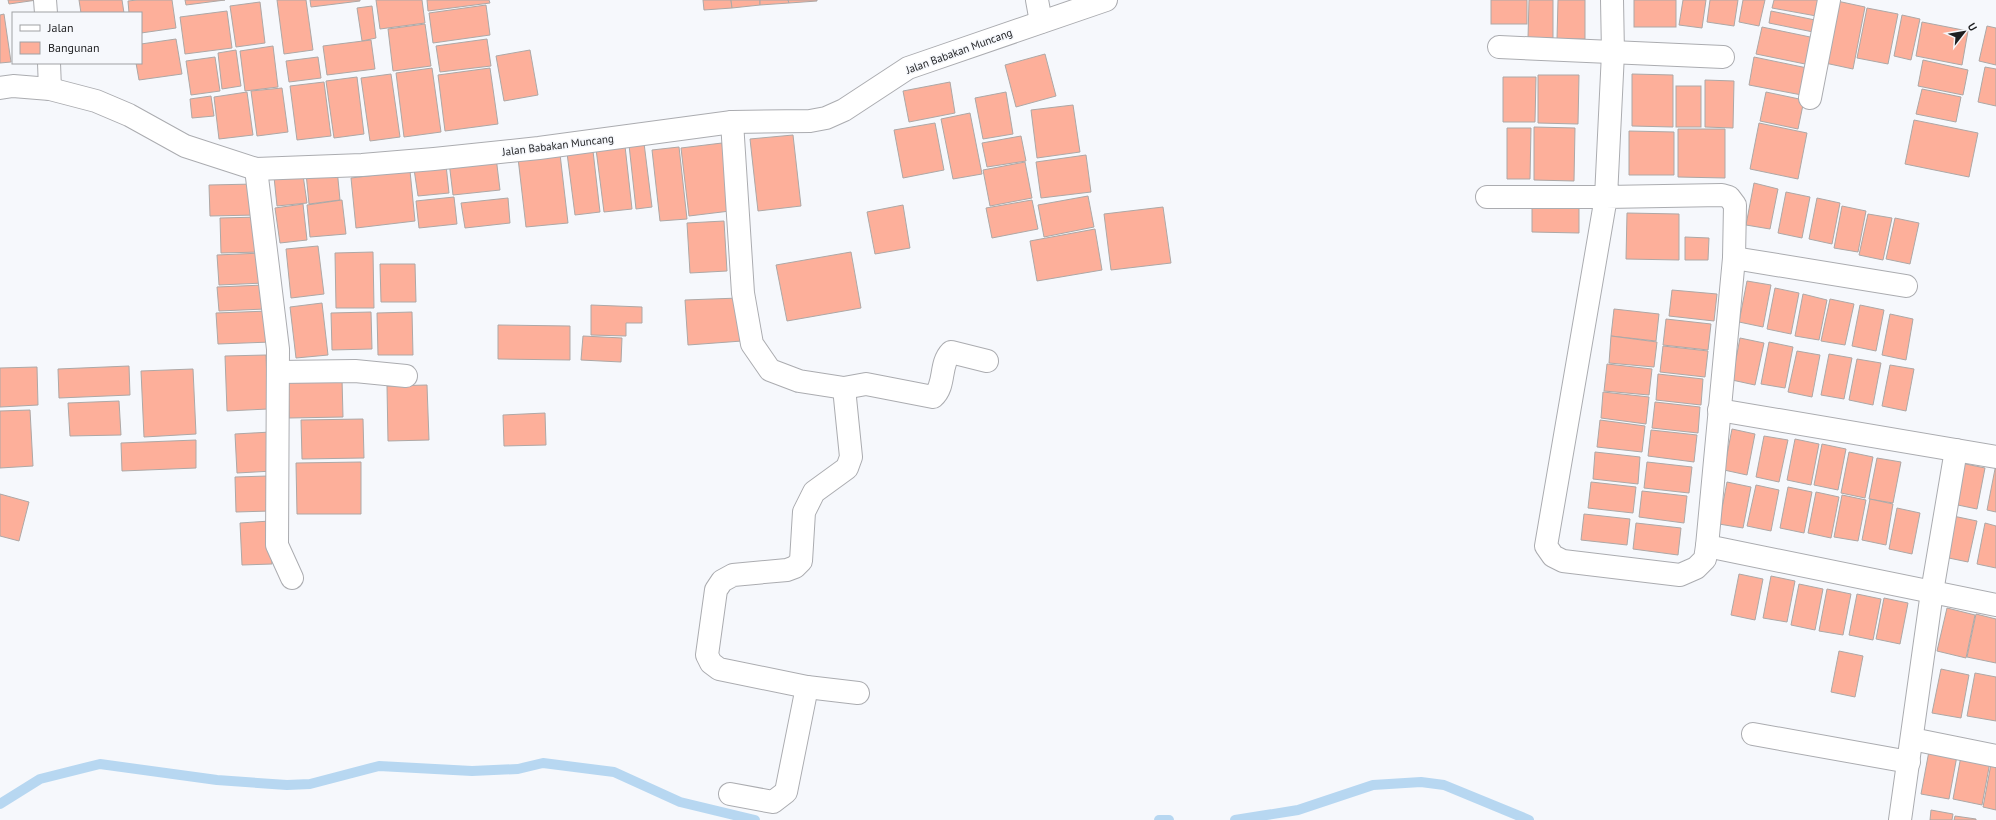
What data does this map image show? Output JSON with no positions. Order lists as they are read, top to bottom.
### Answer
{
  "streets": {
    "street": ["Jalan Babakan Muncang"]
  },
  "legend": ["Jalan", "Bangunan"],
  "north": "top right"
}
